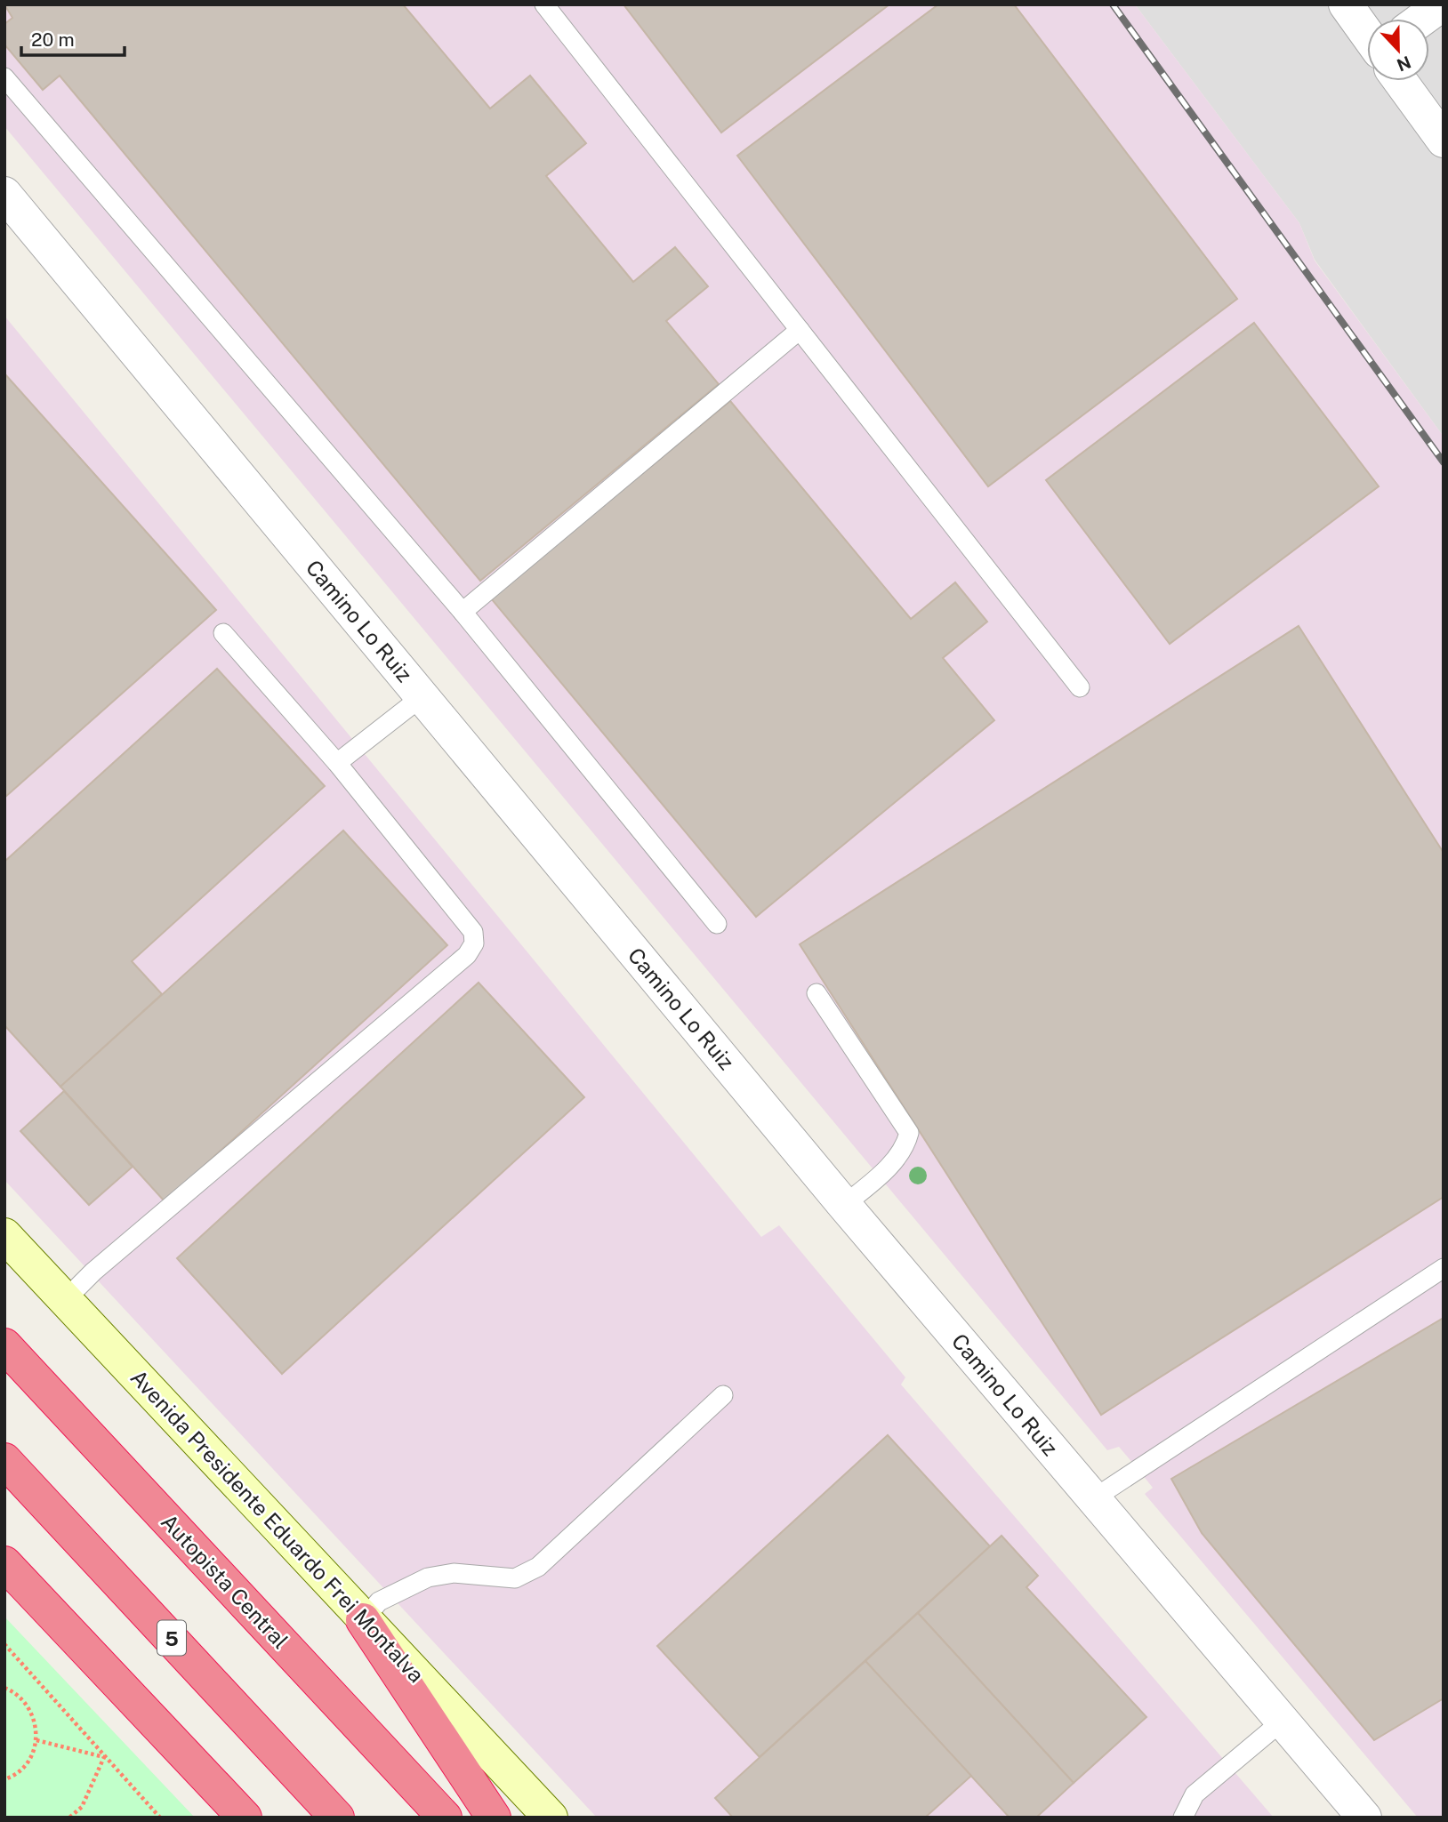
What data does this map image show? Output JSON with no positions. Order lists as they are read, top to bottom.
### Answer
{
  "streets": {
    "highway": ["Autopista Central", "5"],
    "main road": ["Avenida Presidente Eduardo Frei Montalva"],
    "street": ["Camino Lo Ruiz"]
  },
  "scale_bar": "20 m",
  "north": "bottom"
}
